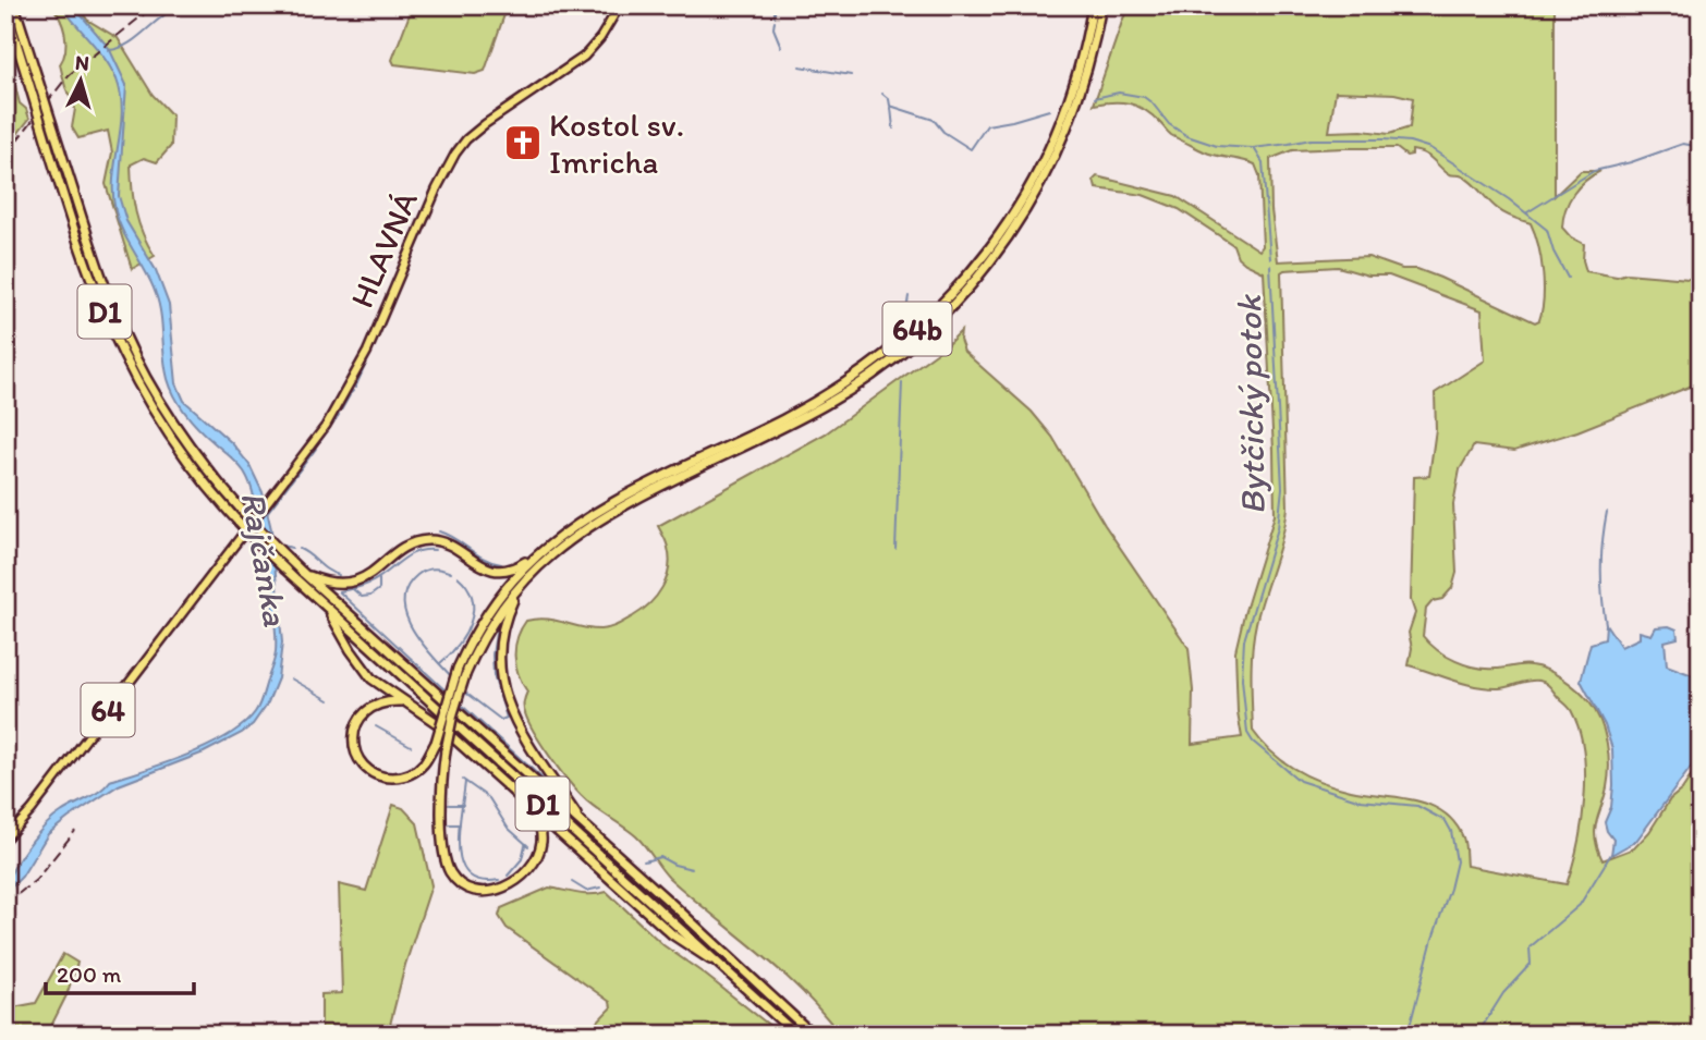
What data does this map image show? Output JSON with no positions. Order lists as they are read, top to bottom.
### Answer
{
  "streets": {
    "highway": ["D1", "64b"],
    "main road": ["HLAVNÁ", "64"]
  },
  "water": ["Bytčický potok", "Rajčanka"],
  "places": {
    "church": ["Kostol sv. Imricha"]
  },
  "scale_bar": "200 m",
  "north": "top"
}
